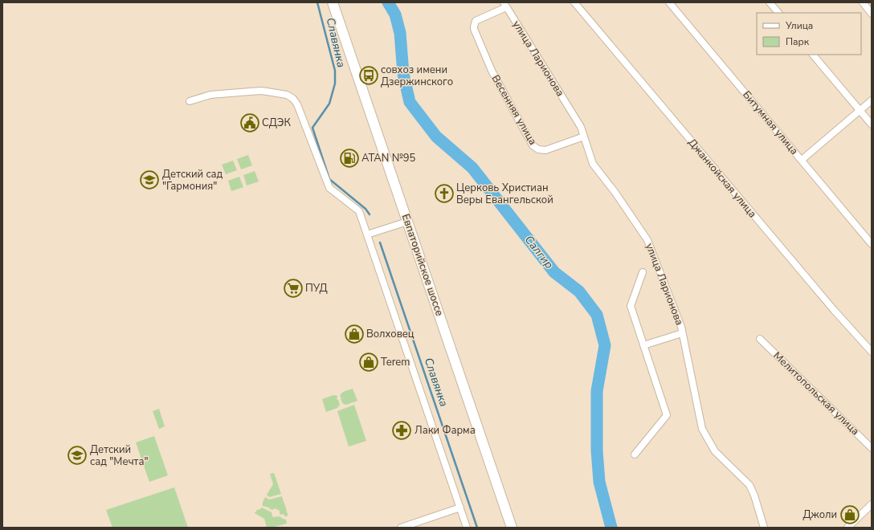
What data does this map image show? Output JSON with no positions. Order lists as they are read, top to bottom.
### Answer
{
  "streets": {
    "main road": ["Евпаторийское шоссе"],
    "street": [
      "улица Ларионова",
      "Весенняя улица",
      "Битумная улица",
      "Джанкойская улица",
      "Мелитопольская улица"
    ]
  },
  "crossings": [
    ["улица Ларионова", "Весенняя улица"]
  ],
  "water": ["Славянка", "Салгир"],
  "places": {
    "bus stop": ["совхоз имени Дзержинского"],
    "public building": ["СДЭК"],
    "fuel station": ["ATAN №95"],
    "school or university": ["Детский сад \"Гармония\"", "Детский сад \"Мечта\""],
    "church": ["Церковь Христиан Веры Евангельской"],
    "supermarket": ["ПУД"],
    "shop": ["Волховец", "Terem", "Джоли"],
    "pharmacy": ["Лаки Фарма"]
  },
  "legend": ["Улица", "Парк"]
}
